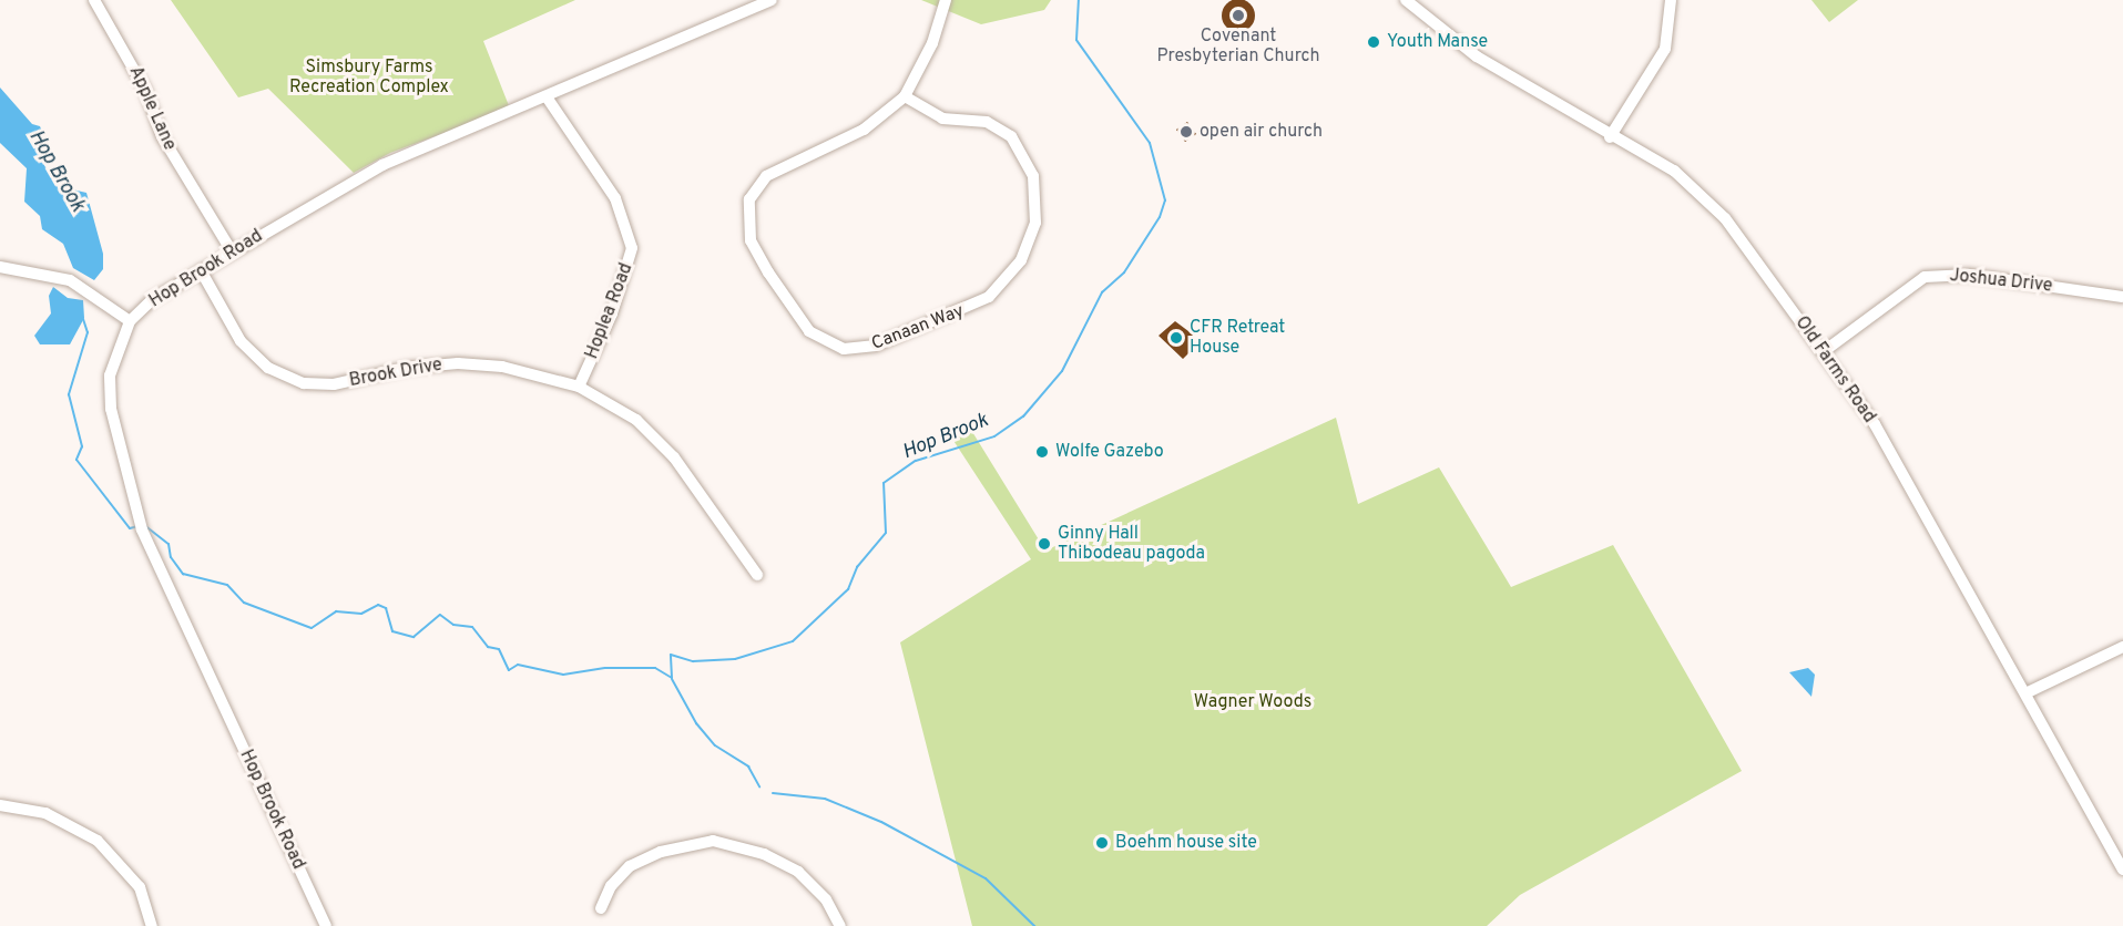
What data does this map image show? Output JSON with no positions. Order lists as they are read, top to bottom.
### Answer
{
  "streets": {
    "street": [
      "Apple Lane",
      "Hop Brook Road",
      "Joshua Drive",
      "Hoplea Road",
      "Canaan Way",
      "Old Farms Road",
      "Brook Drive"
    ]
  },
  "crossings": [
    ["Apple Lane", "Hop Brook Road"],
    ["Hop Brook Road", "Hoplea Road"],
    ["Hop Brook Road", "Brook Drive"],
    ["Joshua Drive", "Old Farms Road"],
    ["Hoplea Road", "Brook Drive"]
  ],
  "water": ["Hop Brook"],
  "parks": ["Simsbury Farms Recreation Complex", "Wagner Woods"],
  "places": [
    "Covenant Presbyterian Church",
    "Youth Manse",
    "open air church",
    "CFR Retreat House",
    "Wolfe Gazebo",
    "Ginny Hall Thibodeau pagoda",
    "Boehm house site"
  ]
}
